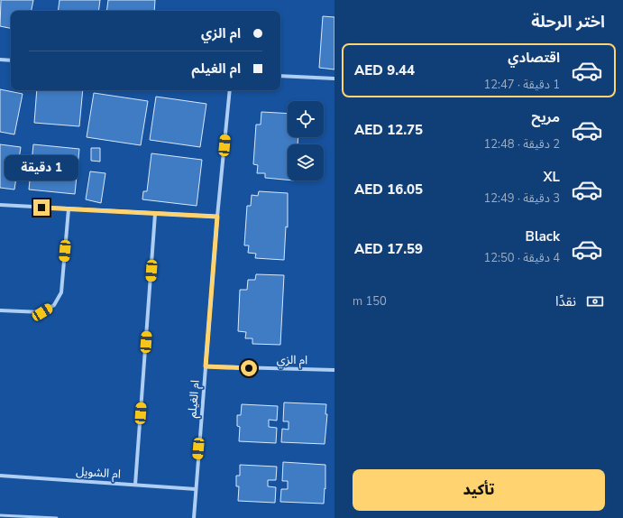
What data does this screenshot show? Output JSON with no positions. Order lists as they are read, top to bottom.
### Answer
{
  "streets": {
    "street": ["ام الزي", "ام الغيلم", "ام الشويل"]
  },
  "crossings": [
    ["ام الزي", "ام الغيلم"],
    ["ام الغيلم", "ام الشويل"]
  ],
  "page": {
    "heading": "اختر الرحلة",
    "banner": ["ام الزي", "ام الغيلم"],
    "list": [
      {
        "name": "اقتصادي",
        "note": "1 دقيقة · 12:47",
        "value": "AED 9.44"
      },
      {
        "name": "مريح",
        "note": "2 دقيقة · 12:48",
        "value": "AED 12.75"
      },
      {
        "name": "XL",
        "note": "3 دقيقة · 12:49",
        "value": "AED 16.05"
      },
      {
        "name": "Black",
        "note": "4 دقيقة · 12:50",
        "value": "AED 17.59"
      }
    ],
    "bubble": "1 دقيقة",
    "pay": ["نقدًا", "150 m"],
    "buttons": "تأكيد"
  }
}
